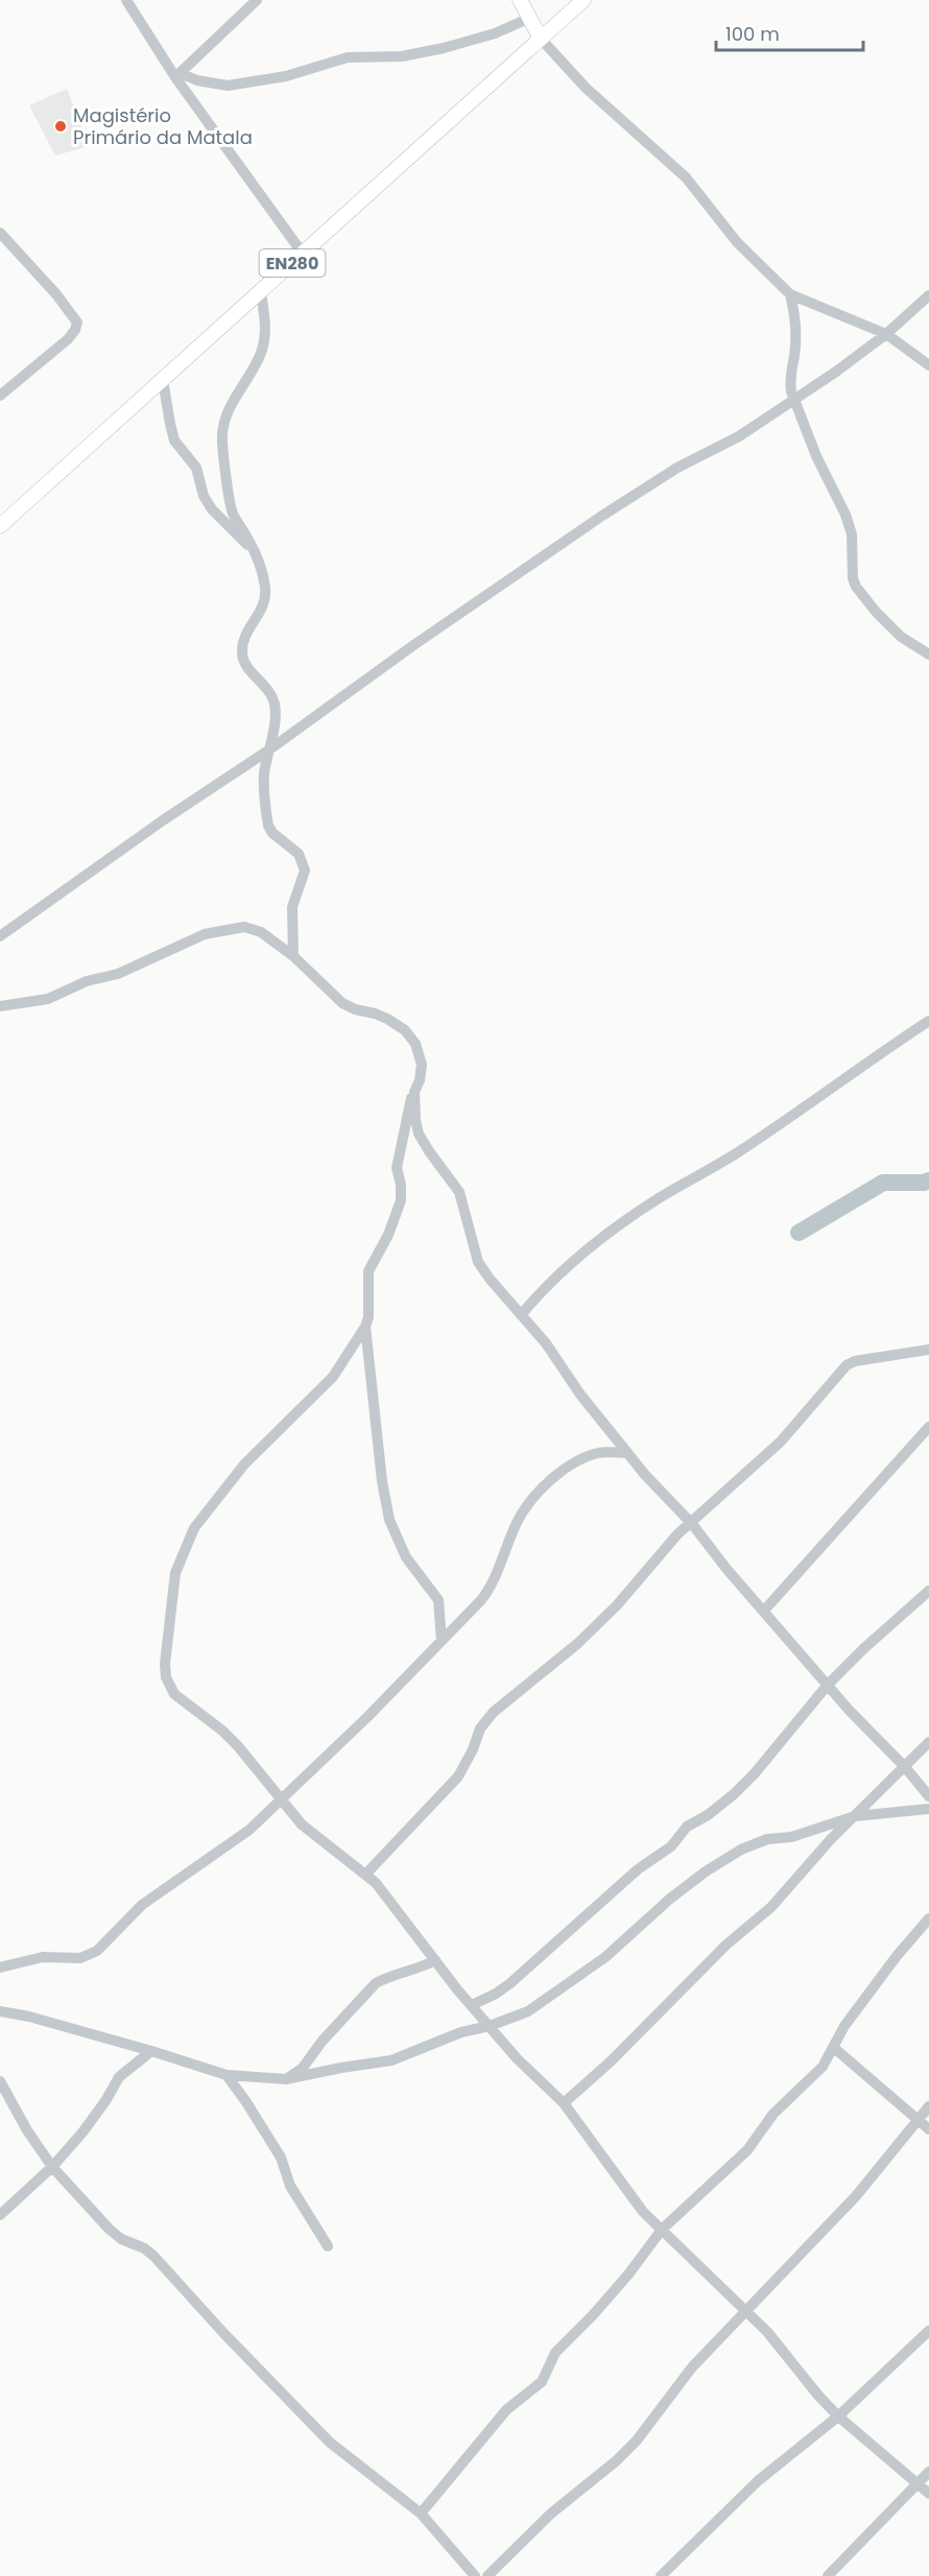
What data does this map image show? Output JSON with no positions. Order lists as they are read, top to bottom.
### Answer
{
  "streets": {
    "main road": ["EN280"]
  },
  "places": ["Magistério Primário da Matala"],
  "scale_bar": "100 m"
}
